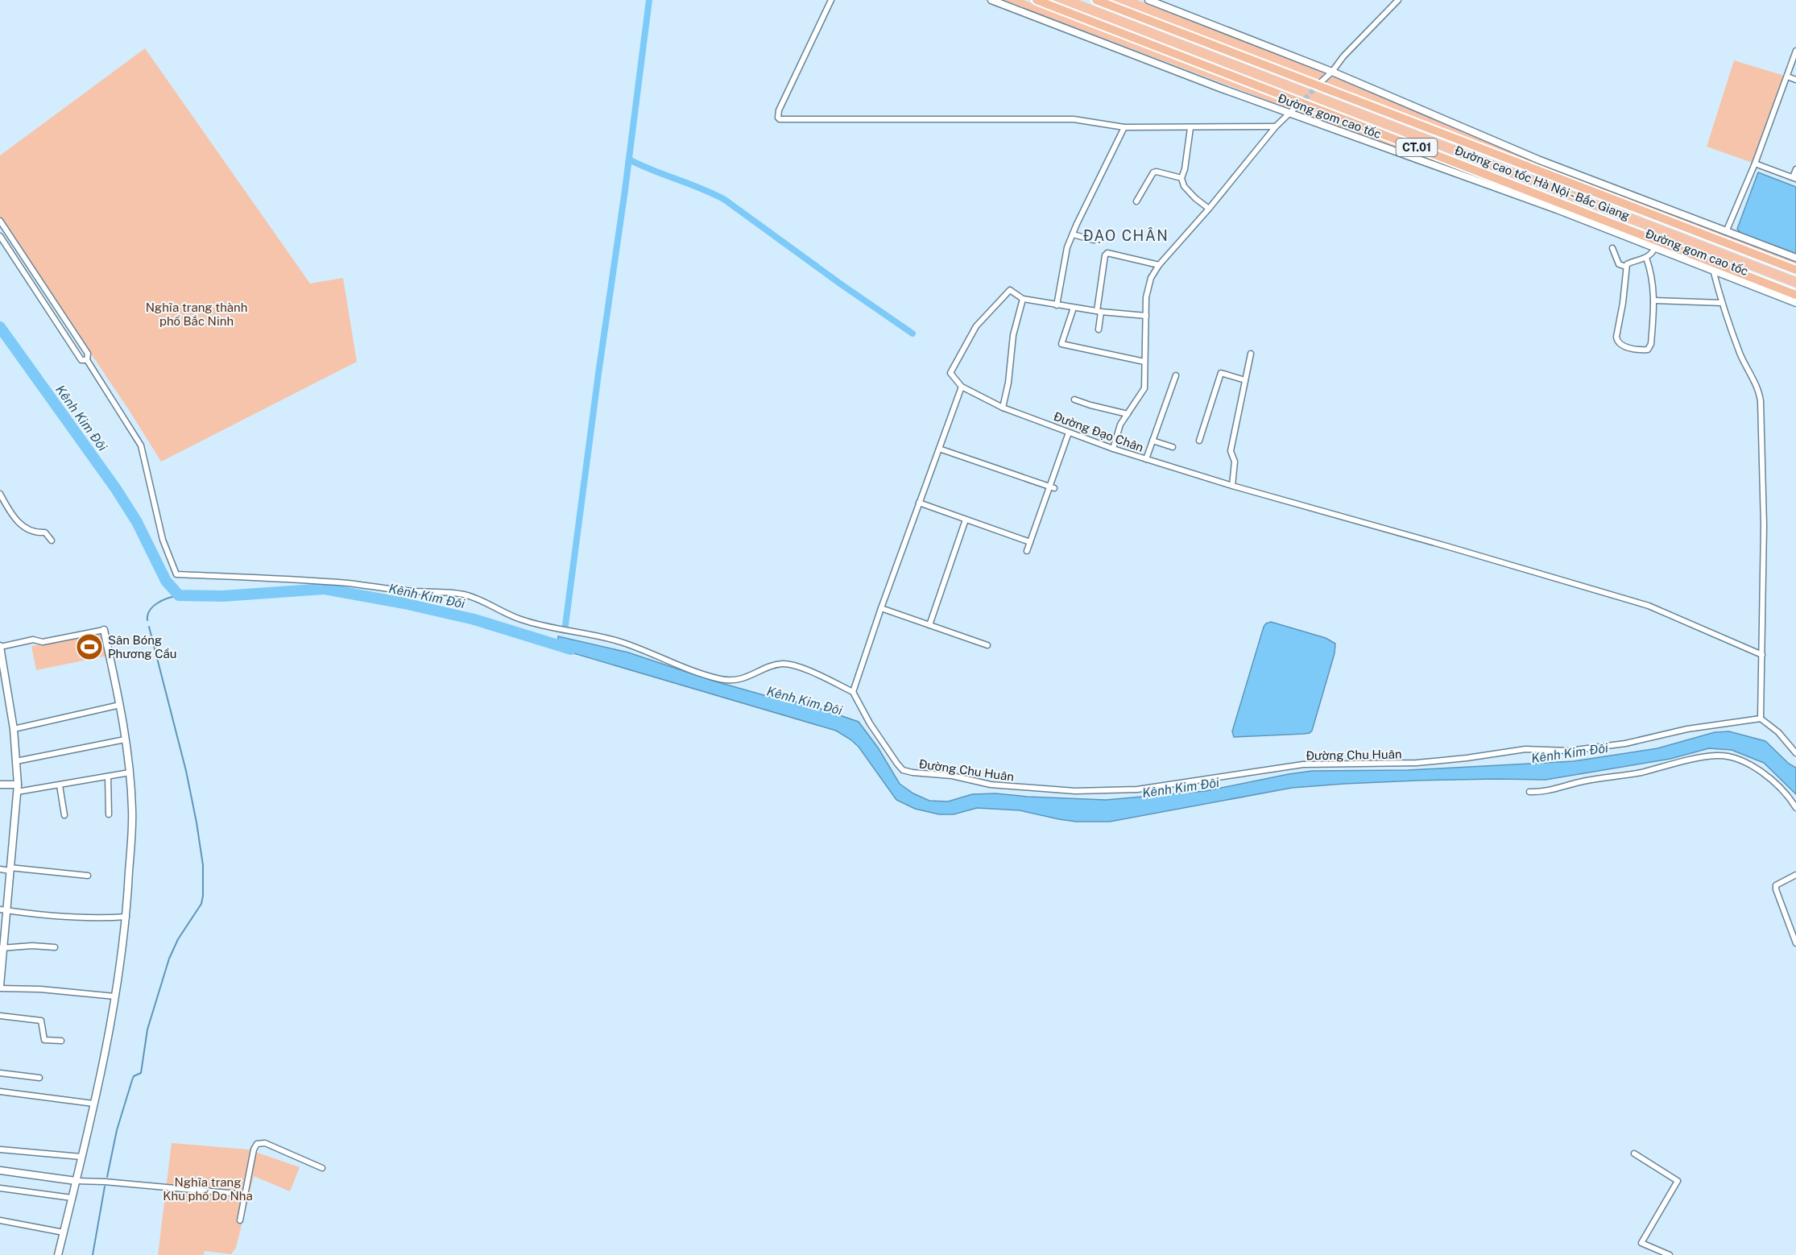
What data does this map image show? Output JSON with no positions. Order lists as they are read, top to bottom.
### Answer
{
  "streets": {
    "highway": ["CT.01", "Đường cao tốc Hà Nội - Bắc Giang"],
    "main road": ["Đường gom cao tốc"],
    "street": ["Đường Đạo Chân", "Đường Chu Huân"]
  },
  "districts": ["ĐẠO CHÂN"],
  "water": ["Kênh Kim Đôi"],
  "parks": ["Nghĩa trang thành phố Bắc Ninh", "Nghĩa trang Khu phố Do Nha"],
  "places": {
    "sports": ["Sân Bóng Phương Cầu"]
  }
}
